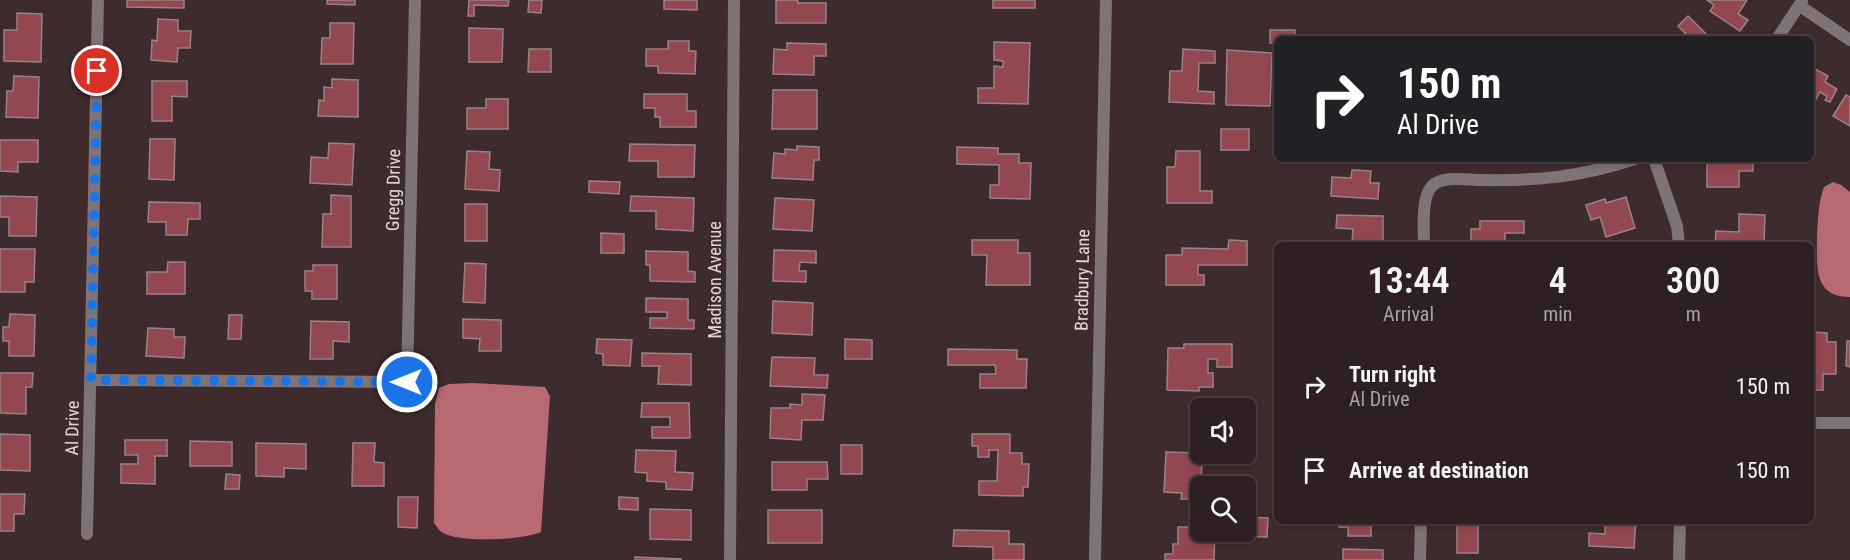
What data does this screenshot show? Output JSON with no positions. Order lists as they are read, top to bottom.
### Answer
{
  "streets": {
    "street": [
      "Gregg Drive",
      "Madison Avenue",
      "Bradbury Lane",
      "Al Drive"
    ]
  },
  "crossings": [
    ["Gregg Drive", "Al Drive"]
  ],
  "page": {
    "turn": ["150 m", "Al Drive"],
    "eta": [
      "13:44",
      "Arrival",
      "4",
      "min",
      "300",
      "m"
    ],
    "list": [
      {
        "name": "Turn right",
        "note": "Al Drive",
        "value": "150 m"
      },
      {
        "name": "Arrive at destination",
        "value": "150 m"
      }
    ]
  }
}
